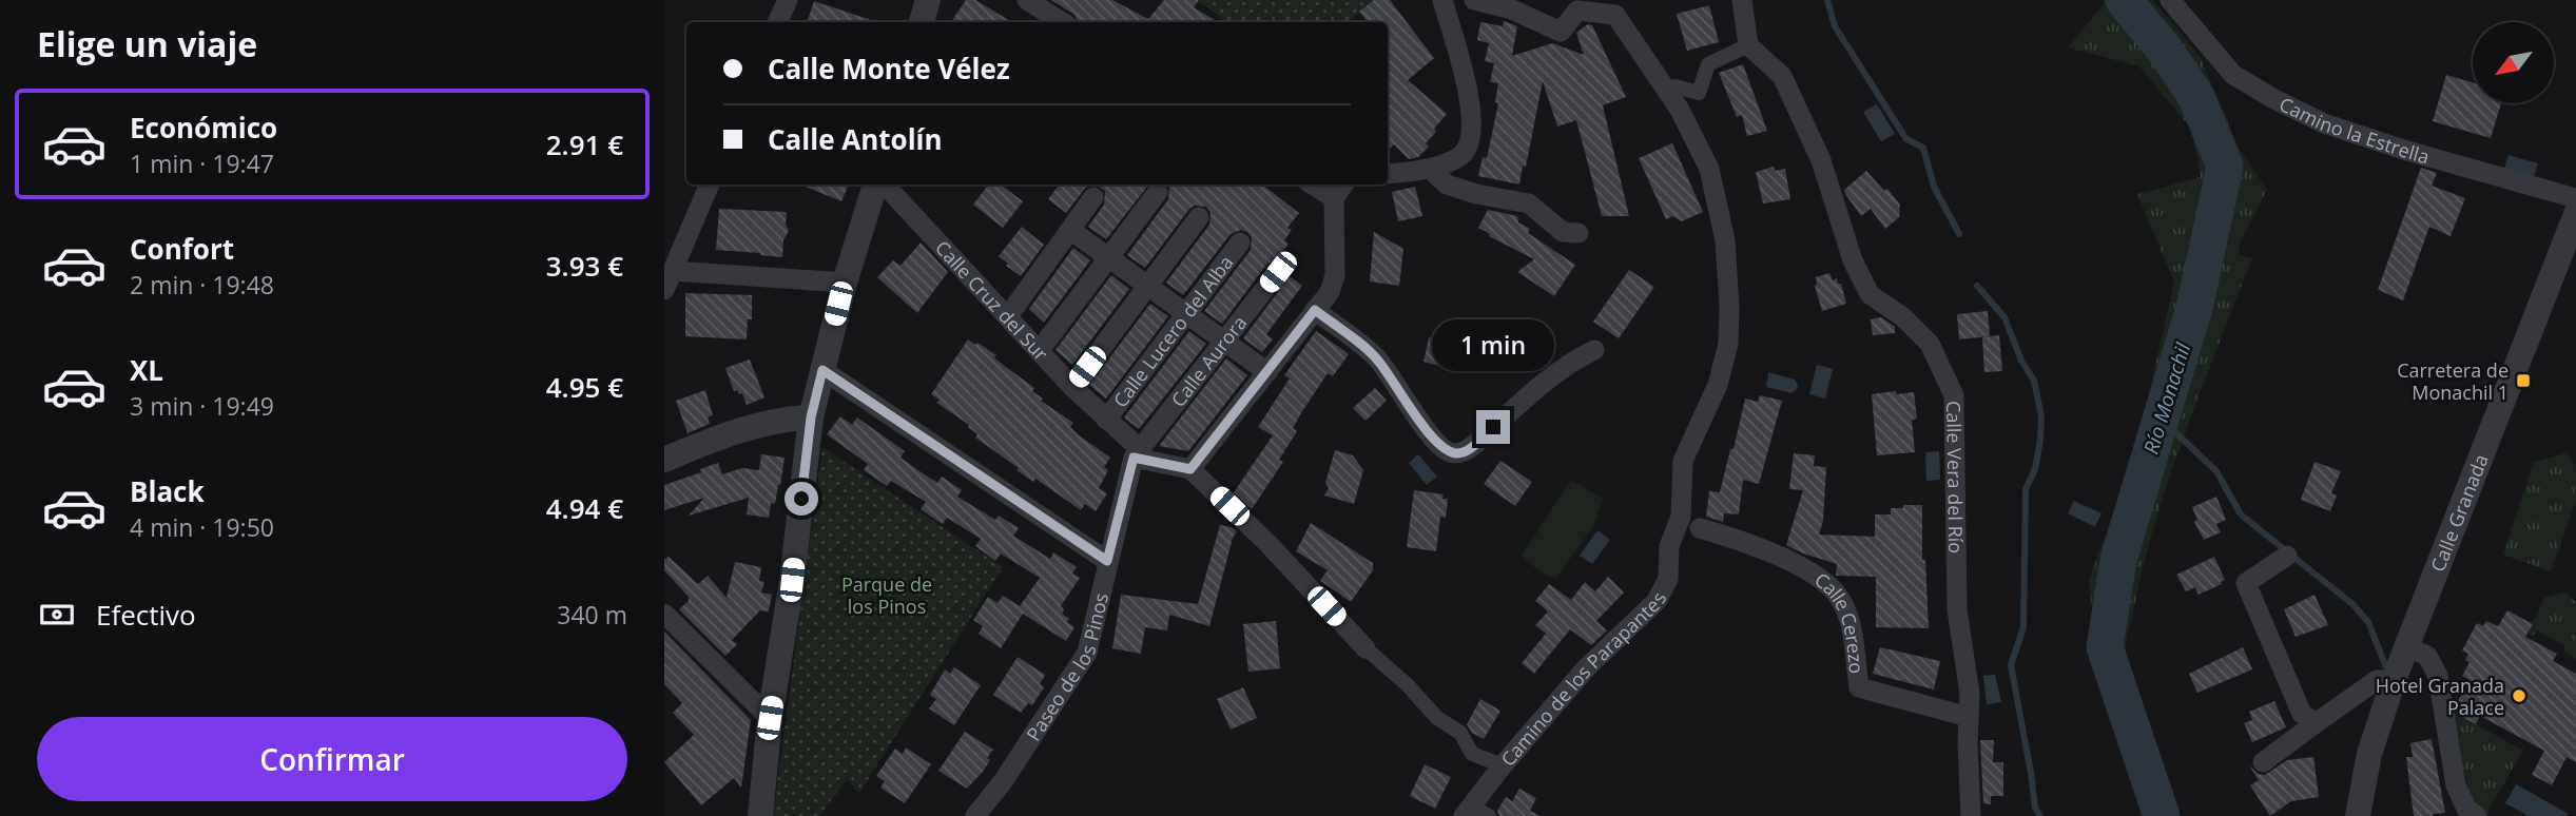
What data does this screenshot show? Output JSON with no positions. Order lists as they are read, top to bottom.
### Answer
{
  "streets": {
    "street": [
      "Camino la Estrella",
      "Calle Cruz del Sur",
      "Calle Lucero del Alba",
      "Calle Aurora",
      "Calle Vera del Río",
      "Calle Granada",
      "Calle Cerezo",
      "Paseo de los Pinos",
      "Camino de los Parapantes"
    ]
  },
  "crossings": [
    ["Calle Cruz del Sur", "Calle Lucero del Alba"],
    ["Calle Cruz del Sur", "Calle Aurora"],
    ["Calle Cruz del Sur", "Paseo de los Pinos"],
    ["Calle Aurora", "Paseo de los Pinos"],
    ["Calle Vera del Río", "Calle Cerezo"],
    ["Calle Cerezo", "Camino de los Parapantes"]
  ],
  "water": ["Río Monachil"],
  "parks": ["Parque de los Pinos"],
  "places": {
    "transit": ["Carretera de Monachil 1"],
    "other": ["Hotel Granada Palace"]
  },
  "north": "bottom left",
  "page": {
    "heading": "Elige un viaje",
    "banner": ["Calle Monte Vélez", "Calle Antolín"],
    "list": [
      {
        "name": "Económico",
        "note": "1 min · 19:47",
        "value": "2.91 €"
      },
      {
        "name": "Confort",
        "note": "2 min · 19:48",
        "value": "3.93 €"
      },
      {
        "name": "XL",
        "note": "3 min · 19:49",
        "value": "4.95 €"
      },
      {
        "name": "Black",
        "note": "4 min · 19:50",
        "value": "4.94 €"
      }
    ],
    "bubble": "1 min",
    "pay": ["Efectivo", "340 m"],
    "buttons": "Confirmar"
  }
}
